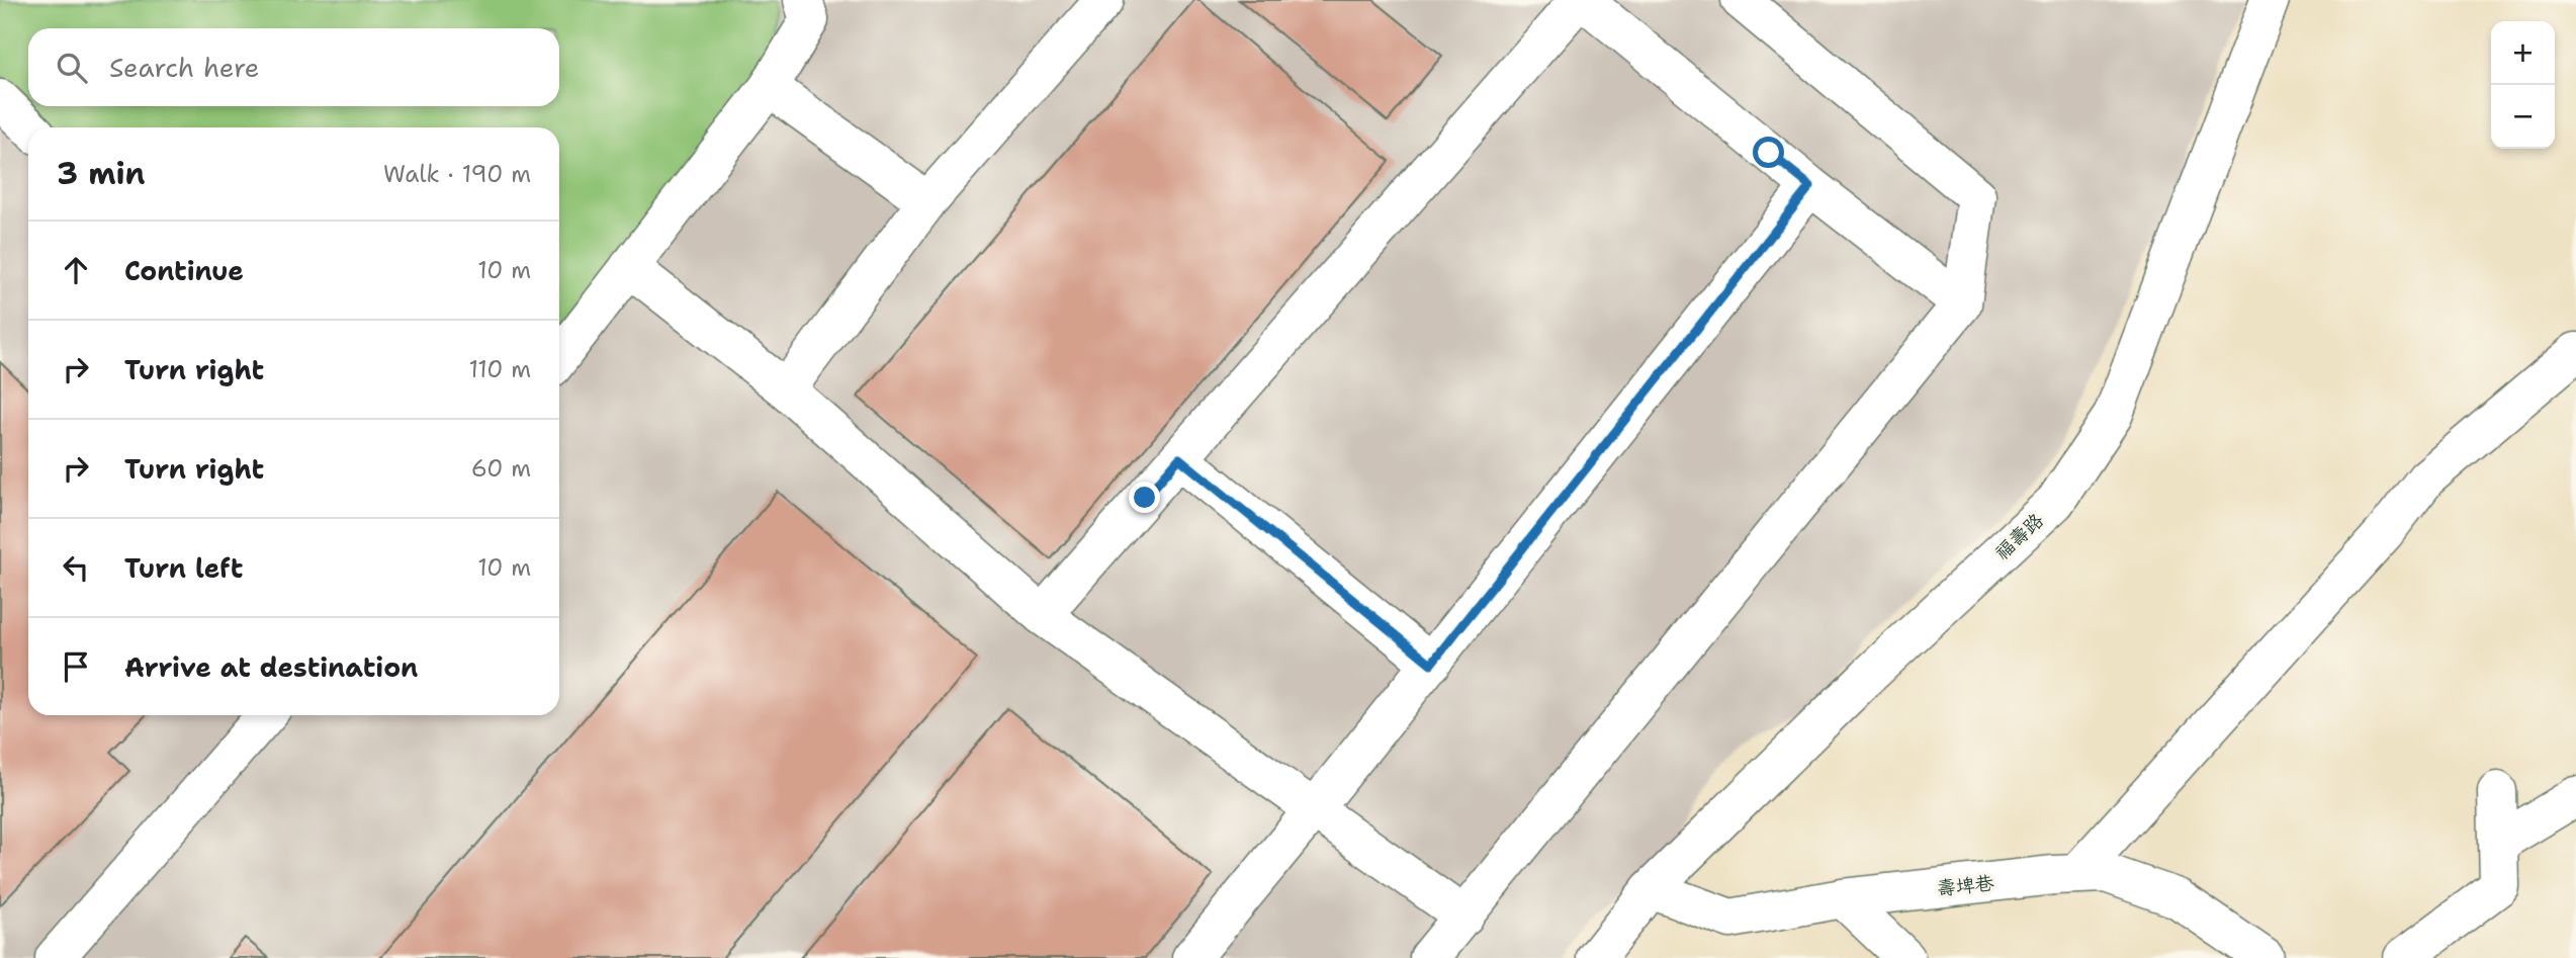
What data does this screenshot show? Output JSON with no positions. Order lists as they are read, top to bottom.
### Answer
{
  "streets": {
    "street": ["福壽路", "壽埤巷"]
  },
  "crossings": [
    ["福壽路", "壽埤巷"]
  ],
  "page": {
    "map_buttons": ["+", "−"],
    "search": "Search here",
    "heading": ["3 min", "Walk · 190 m"],
    "list": [
      ["Continue", "10 m"],
      ["Turn right", "110 m"],
      ["Turn right", "60 m"],
      ["Turn left", "10 m"],
      "Arrive at destination"
    ]
  }
}
